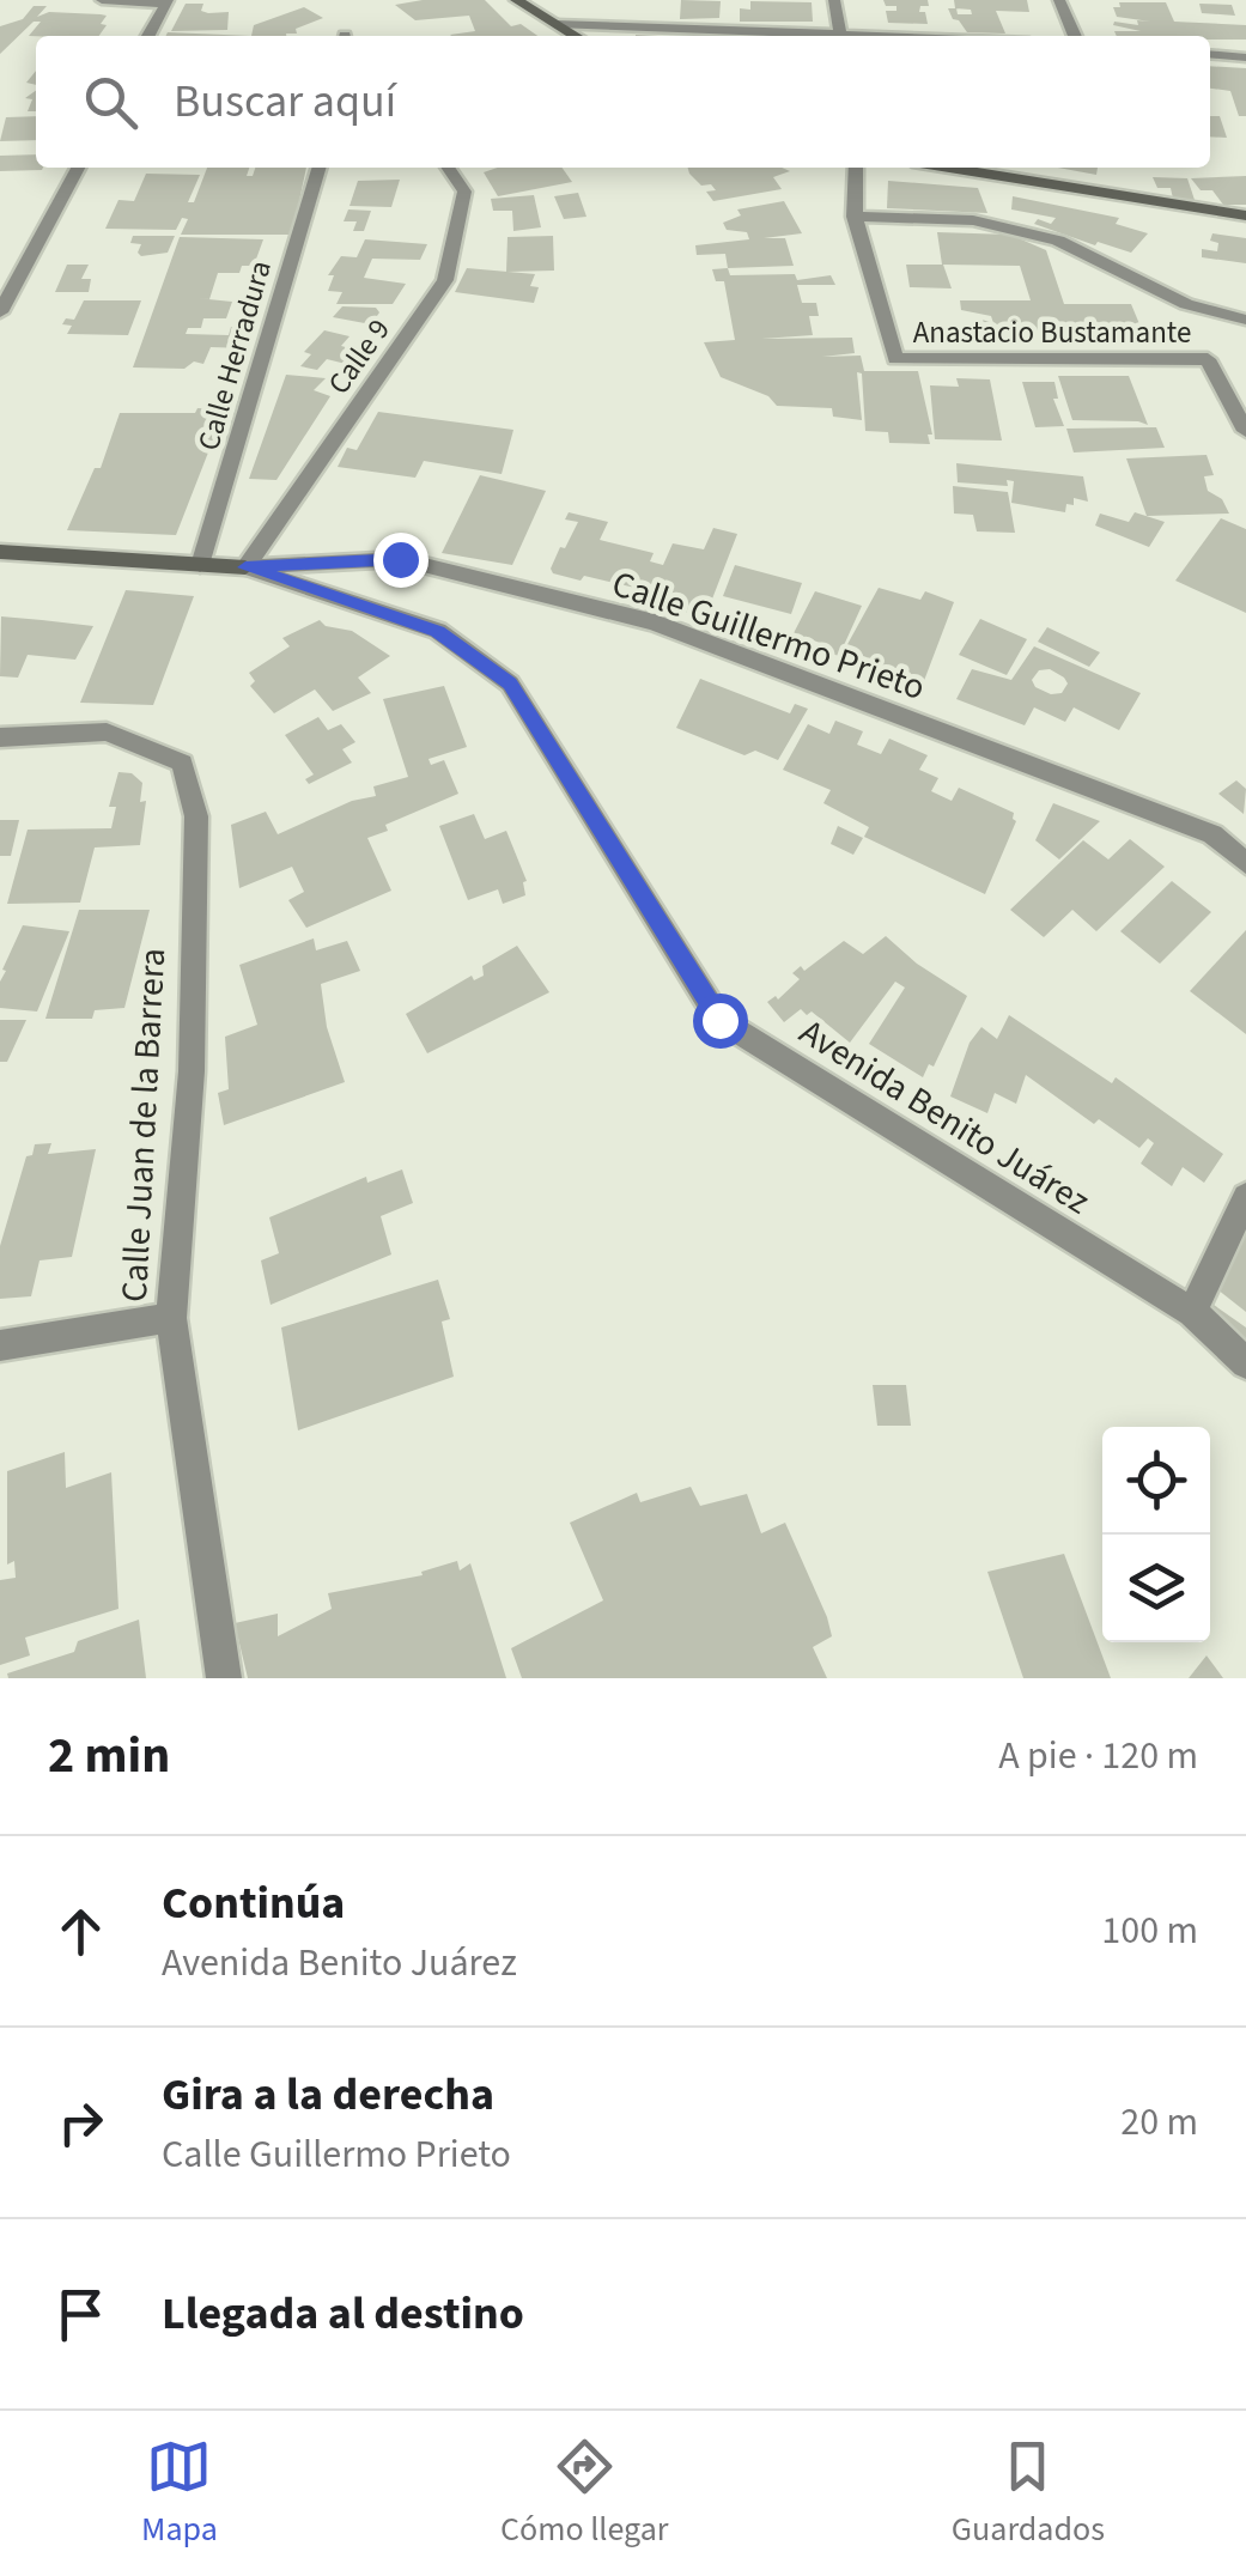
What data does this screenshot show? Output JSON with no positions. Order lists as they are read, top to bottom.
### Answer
{
  "streets": {
    "street": [
      "Anastacio Bustamante",
      "Calle Herradura",
      "Calle 9",
      "Calle Guillermo Prieto",
      "Avenida Benito Juárez",
      "Calle Juan de la Barrera"
    ]
  },
  "crossings": [
    ["Calle Herradura", "Avenida Benito Juárez"],
    ["Calle 9", "Calle Guillermo Prieto"],
    ["Calle 9", "Avenida Benito Juárez"],
    ["Calle Guillermo Prieto", "Avenida Benito Juárez"]
  ],
  "page": {
    "search": "Buscar aquí",
    "heading": ["2 min", "A pie · 120 m"],
    "list": [
      ["Continúa", "Avenida Benito Juárez", "100 m"],
      ["Gira a la derecha", "Calle Guillermo Prieto", "20 m"],
      "Llegada al destino"
    ],
    "nav": ["Mapa", "Cómo llegar", "Guardados"]
  }
}
